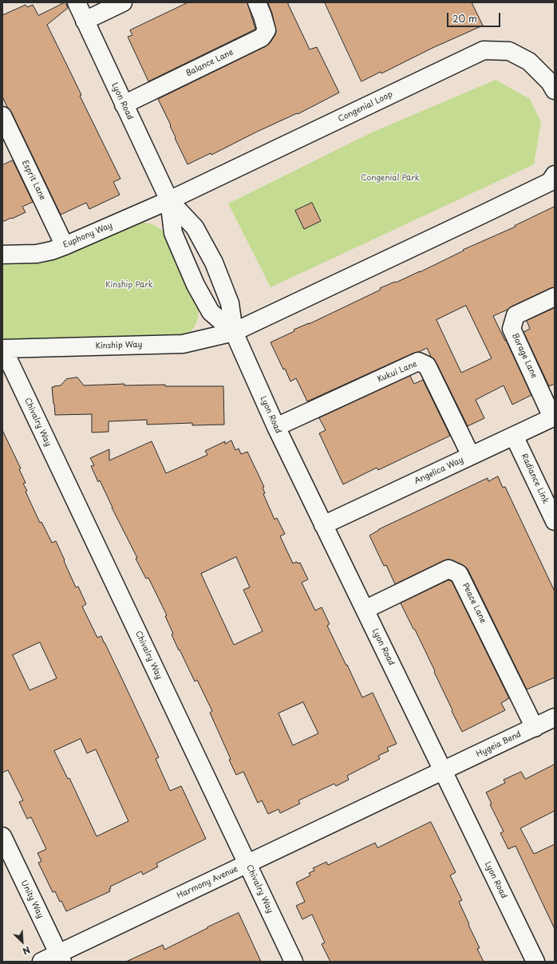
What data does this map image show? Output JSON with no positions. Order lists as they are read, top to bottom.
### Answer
{
  "streets": {
    "street": [
      "Balance Lane",
      "Lyon Road",
      "Congenial Loop",
      "Esprit Lane",
      "Euphony Way",
      "Kinship Way",
      "Borage Lane",
      "Kukui Lane",
      "Chivalry Way",
      "Angelica Way",
      "Radiance Link",
      "Peace Lane",
      "Hygeia Bend",
      "Harmony Avenue",
      "Unity Way"
    ]
  },
  "crossings": [
    ["Balance Lane", "Lyon Road"],
    ["Lyon Road", "Congenial Loop"],
    ["Lyon Road", "Euphony Way"],
    ["Lyon Road", "Kinship Way"],
    ["Lyon Road", "Kukui Lane"],
    ["Lyon Road", "Angelica Way"],
    ["Lyon Road", "Peace Lane"],
    ["Lyon Road", "Hygeia Bend"],
    ["Lyon Road", "Harmony Avenue"],
    ["Congenial Loop", "Euphony Way"],
    ["Esprit Lane", "Euphony Way"],
    ["Kinship Way", "Chivalry Way"],
    ["Borage Lane", "Angelica Way"],
    ["Kukui Lane", "Angelica Way"],
    ["Chivalry Way", "Harmony Avenue"],
    ["Angelica Way", "Radiance Link"],
    ["Peace Lane", "Hygeia Bend"],
    ["Hygeia Bend", "Harmony Avenue"],
    ["Harmony Avenue", "Unity Way"]
  ],
  "parks": ["Congenial Park", "Kinship Park"],
  "scale_bar": "20 m",
  "north": "bottom right"
}
